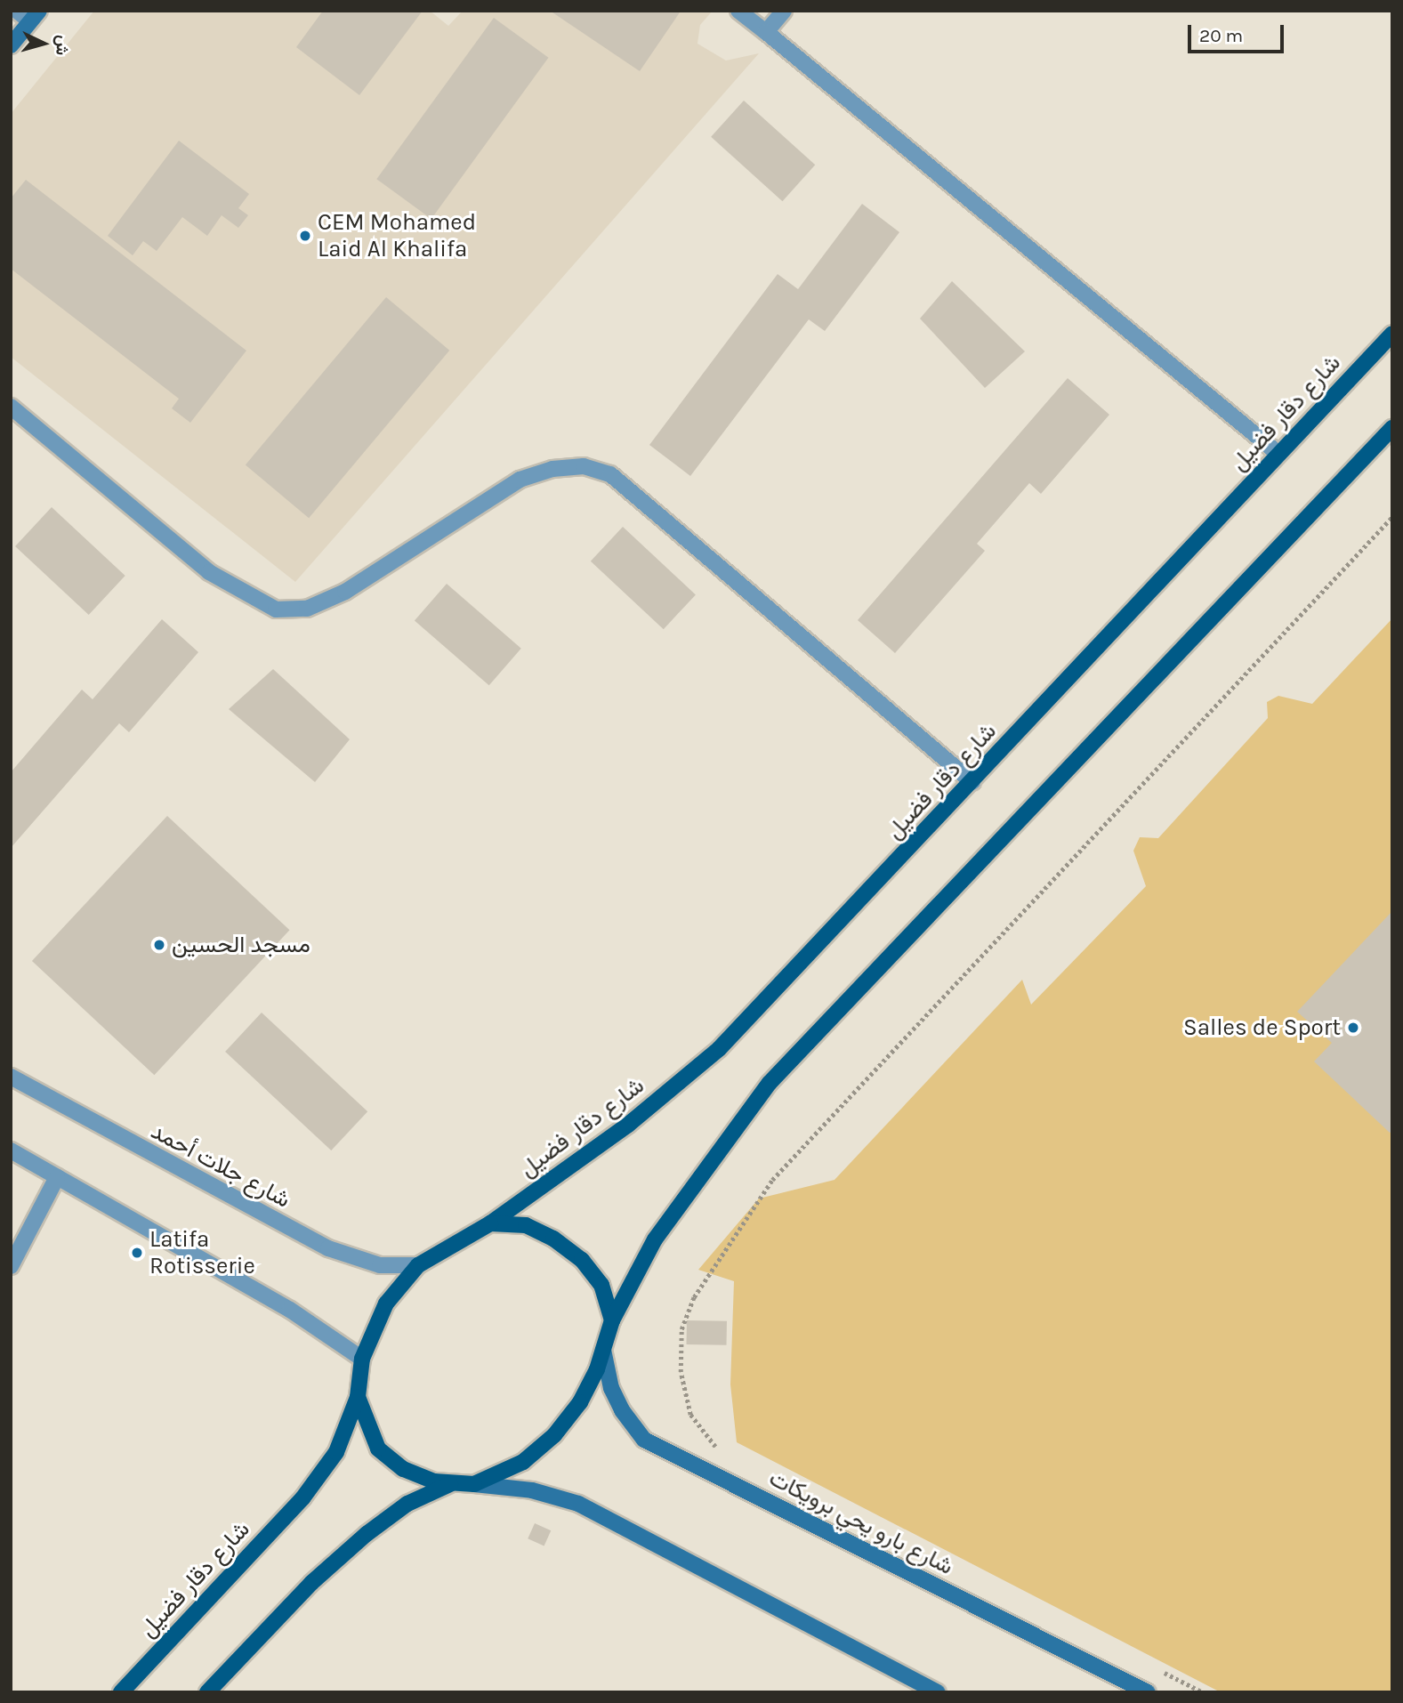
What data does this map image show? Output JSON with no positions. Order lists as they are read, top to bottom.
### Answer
{
  "streets": {
    "main road": ["شارع دقار فضيل", "شارع بارو يحي برويكات"],
    "street": ["شارع جلات أحمد"]
  },
  "crossings": [
    ["شارع دقار فضيل", "شارع جلات أحمد"]
  ],
  "places": [
    "CEM Mohamed Laid Al Khalifa",
    "مسجد الحسين",
    "Salles de Sport",
    "Latifa Rotisserie"
  ],
  "scale_bar": "20 m",
  "north": "right"
}
